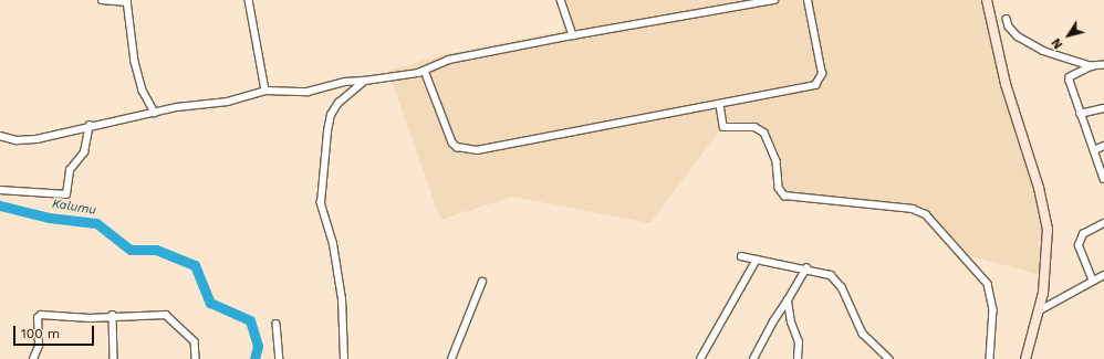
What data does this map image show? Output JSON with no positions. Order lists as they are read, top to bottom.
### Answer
{
  "water": ["Kalumu"],
  "scale_bar": "100 m",
  "north": "bottom left"
}
